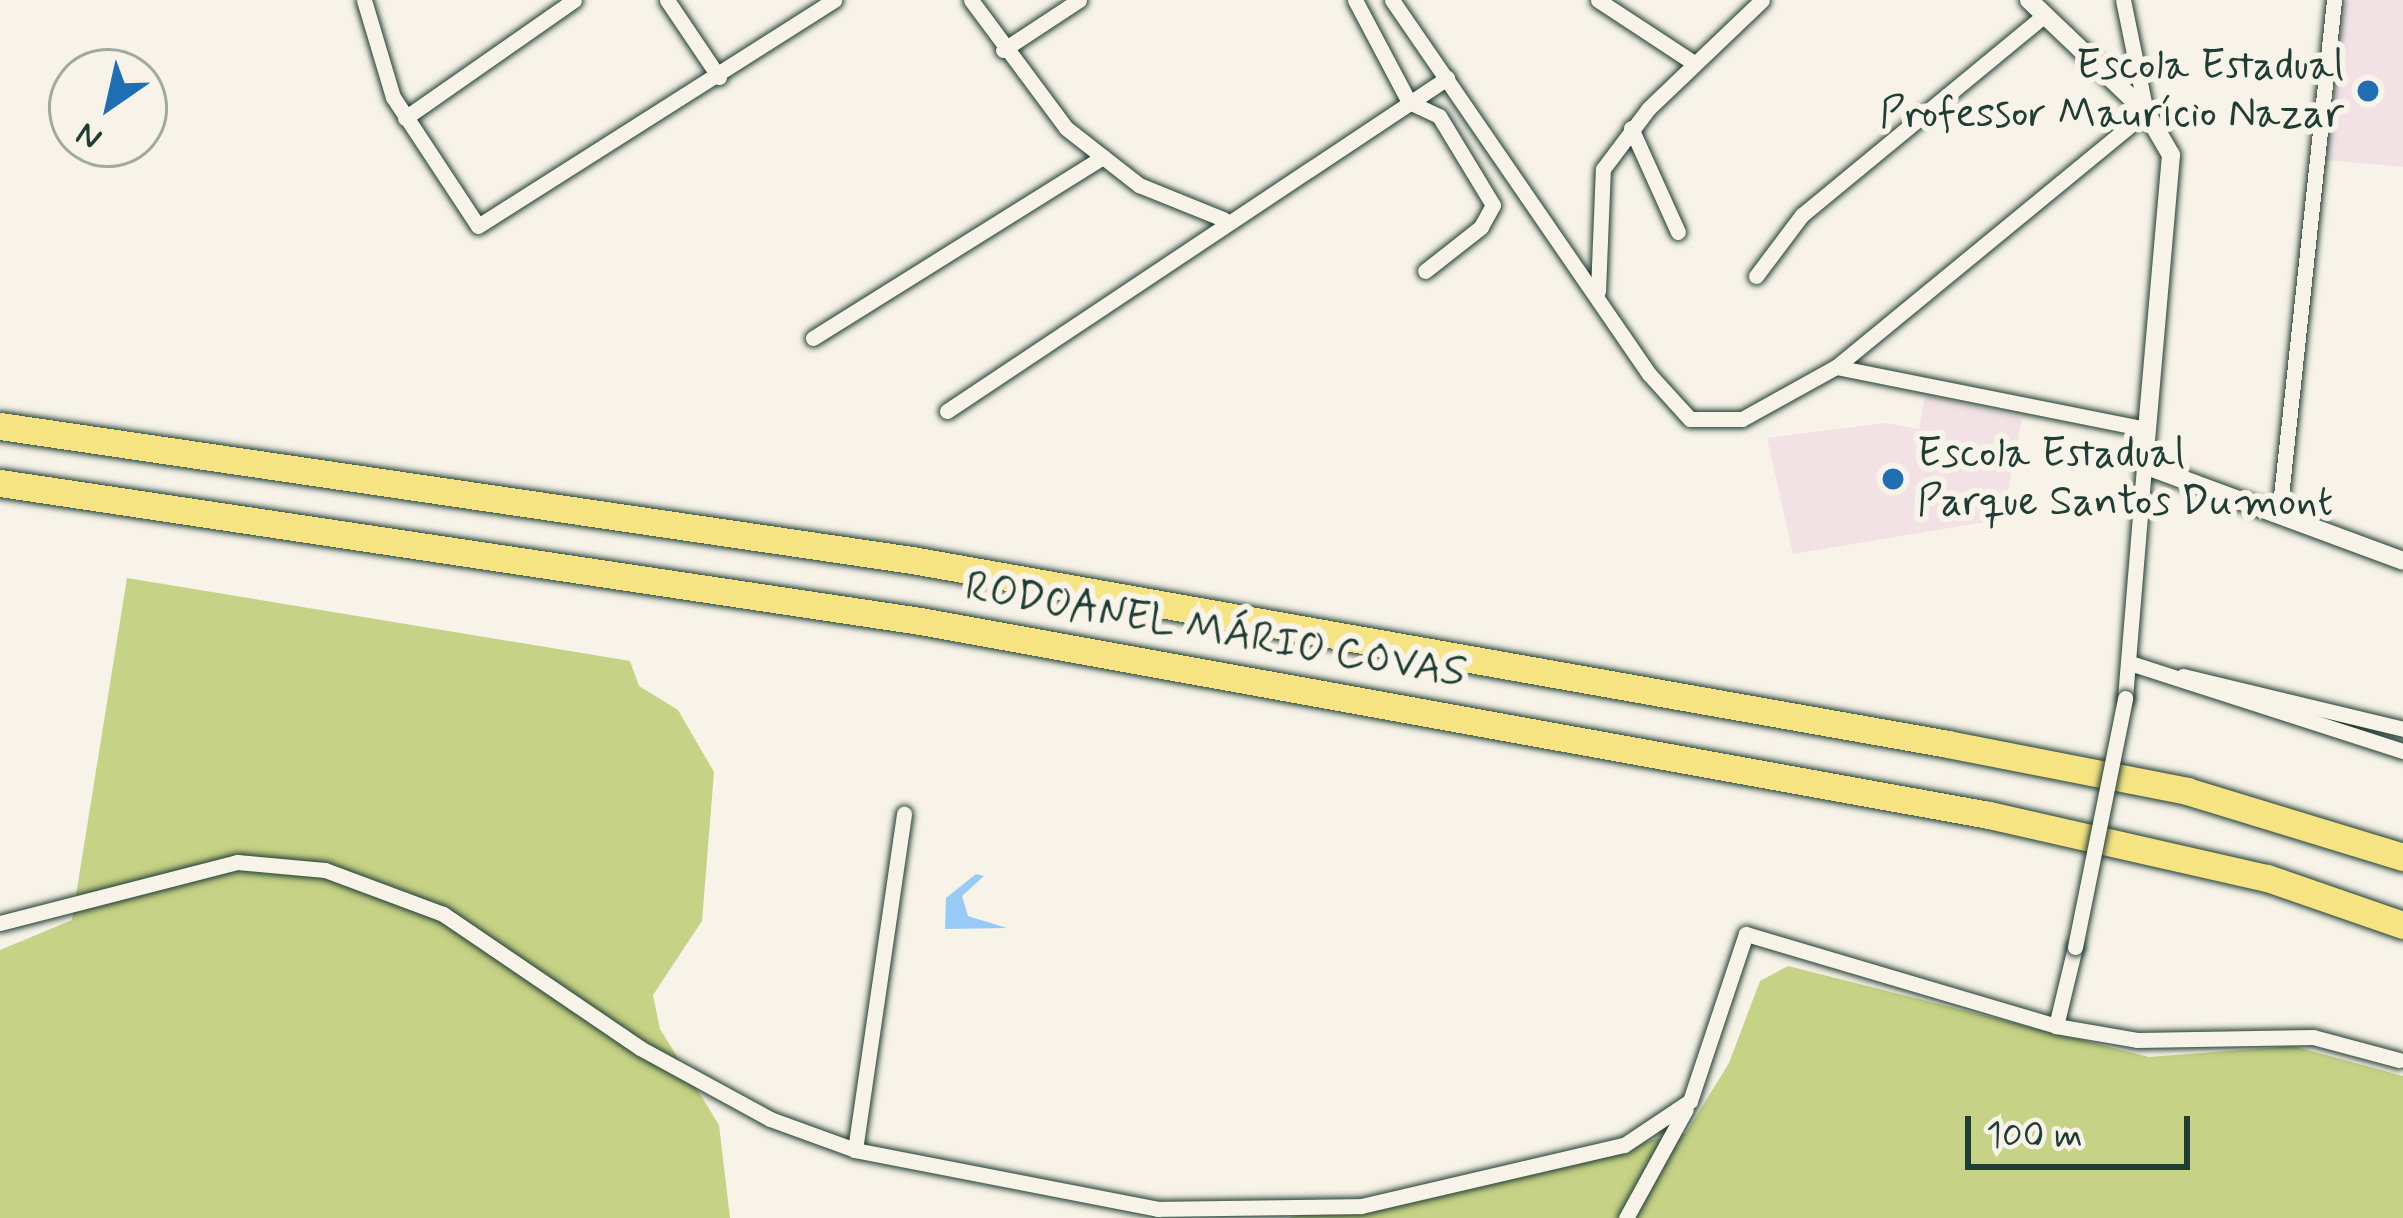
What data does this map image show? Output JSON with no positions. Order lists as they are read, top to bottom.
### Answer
{
  "streets": {
    "highway": ["RODOANEL MÁRIO COVAS"]
  },
  "places": ["Escola Estadual Professor Maurício Nazar", "Escola Estadual Parque Santos Dumont"],
  "scale_bar": "100 m",
  "north": "bottom left"
}
